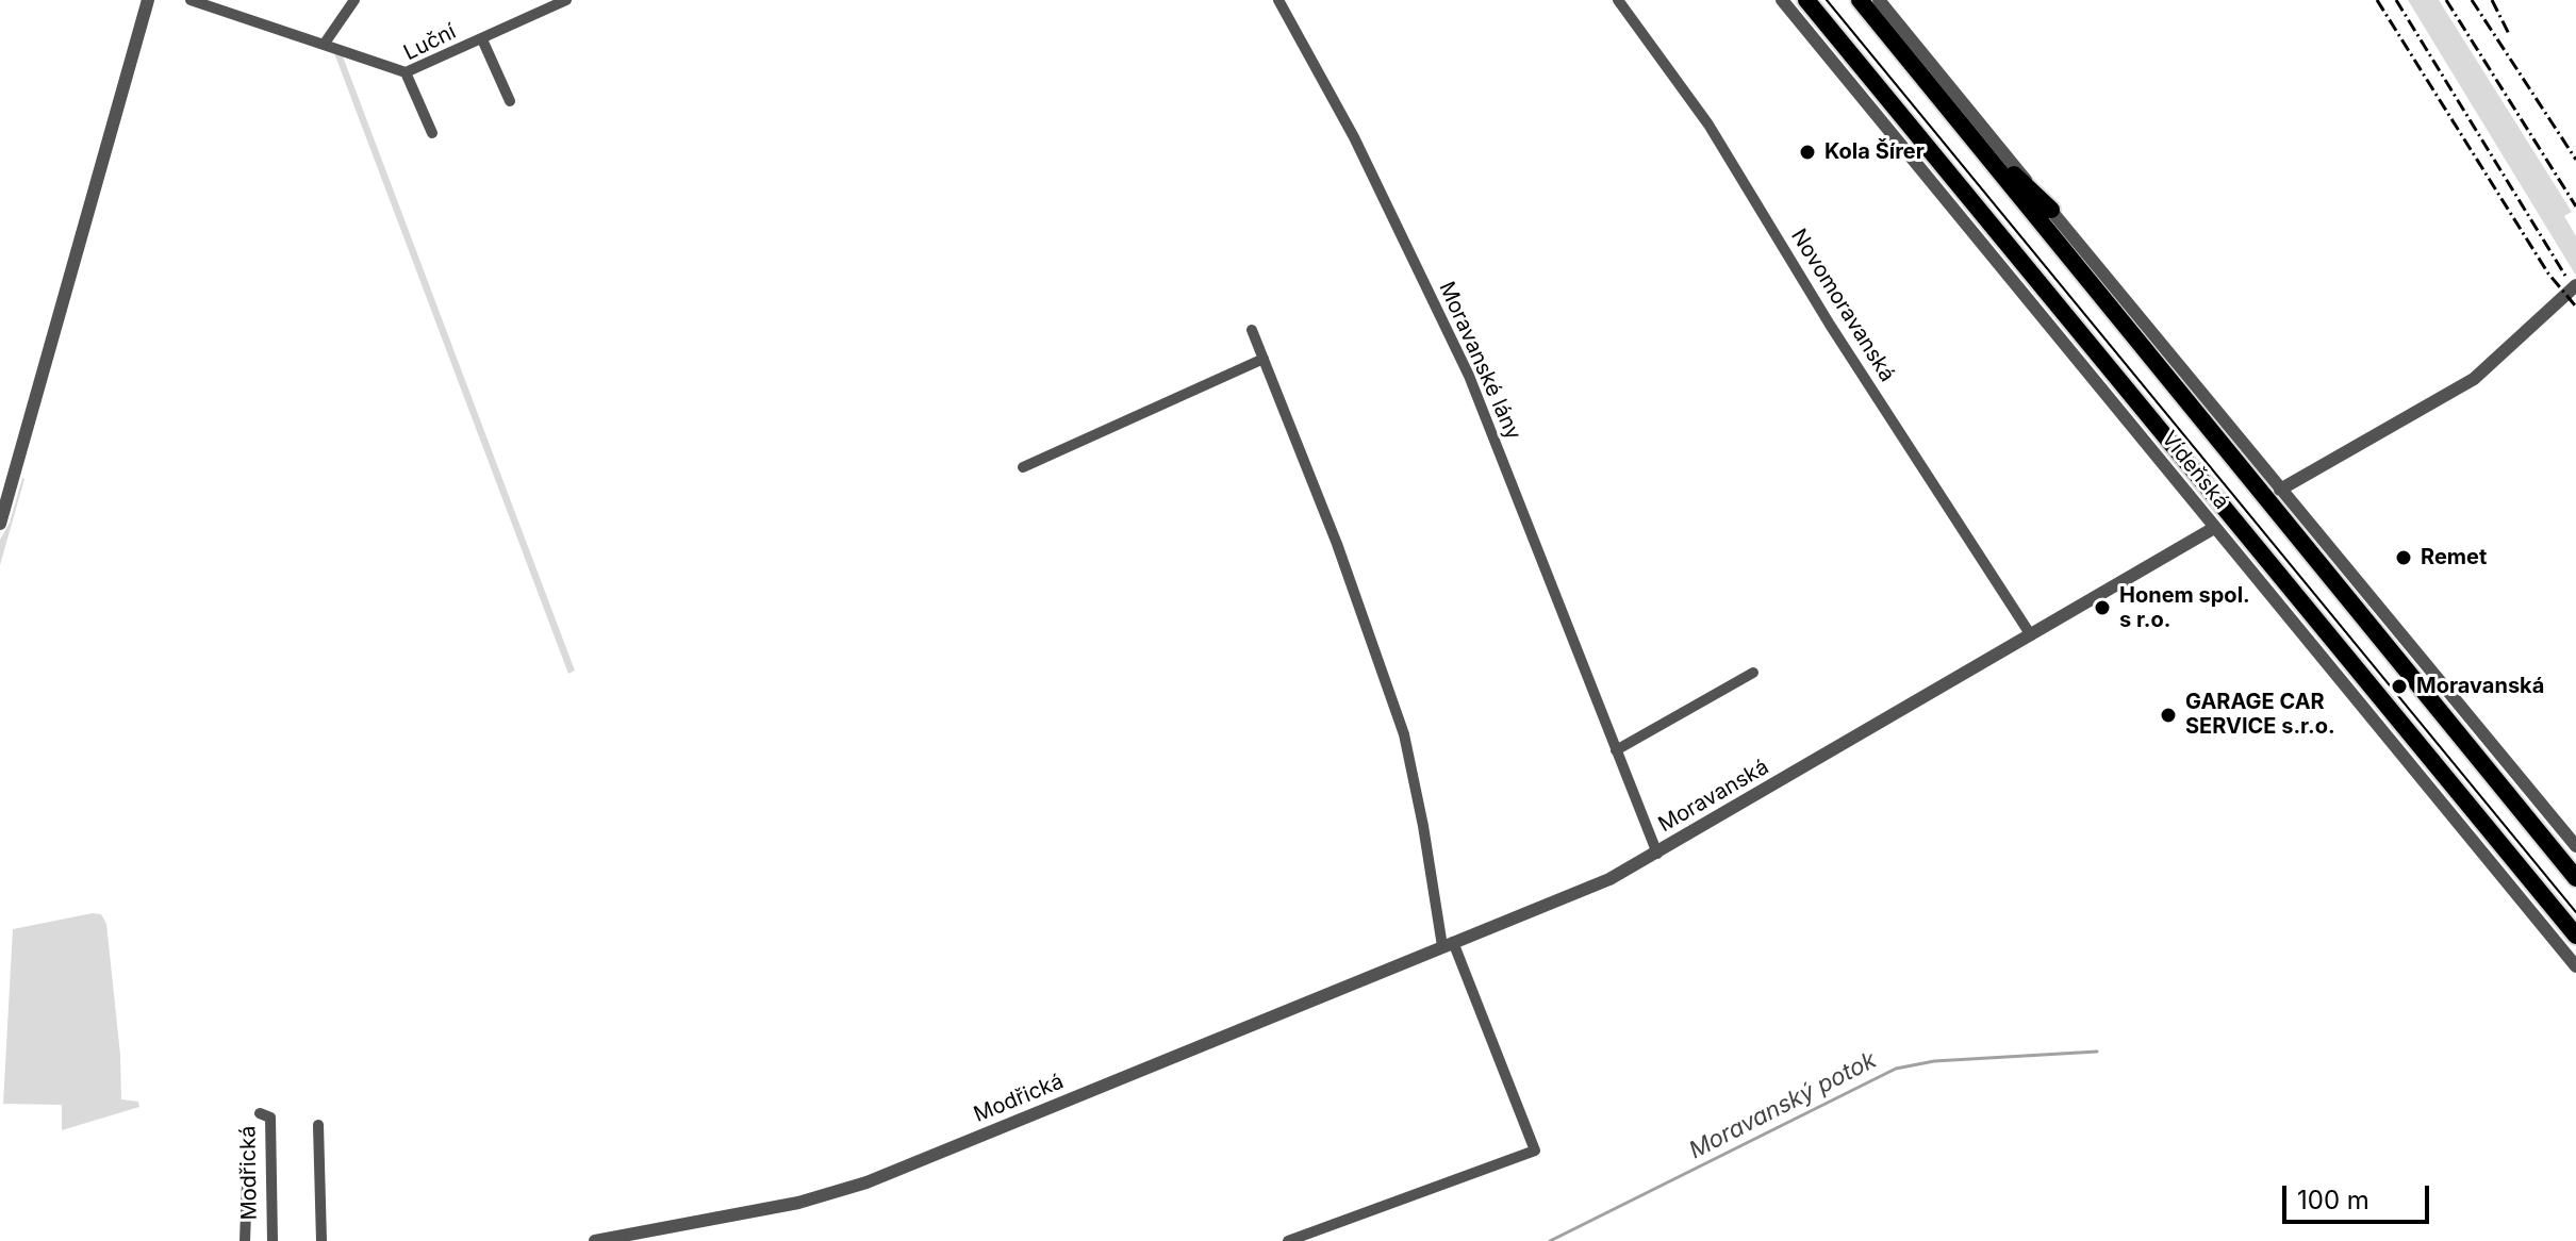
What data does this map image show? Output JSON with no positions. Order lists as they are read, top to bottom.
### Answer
{
  "streets": {
    "highway": ["Vídeňská"],
    "street": [
      "Luční",
      "Novomoravanská",
      "Moravanské lány",
      "Moravanská",
      "Modřická"
    ]
  },
  "crossings": [
    ["Novomoravanská", "Moravanská"],
    ["Moravanské lány", "Moravanská"],
    ["Vídeňská", "Moravanská"],
    ["Moravanská", "Modřická"]
  ],
  "water": ["Moravanský potok"],
  "places": [
    "Kola Šírer",
    "Remet",
    "Honem spol. s r.o.",
    "Moravanská",
    "GARAGE CAR SERVICE s.r.o."
  ],
  "scale_bar": "100 m"
}
